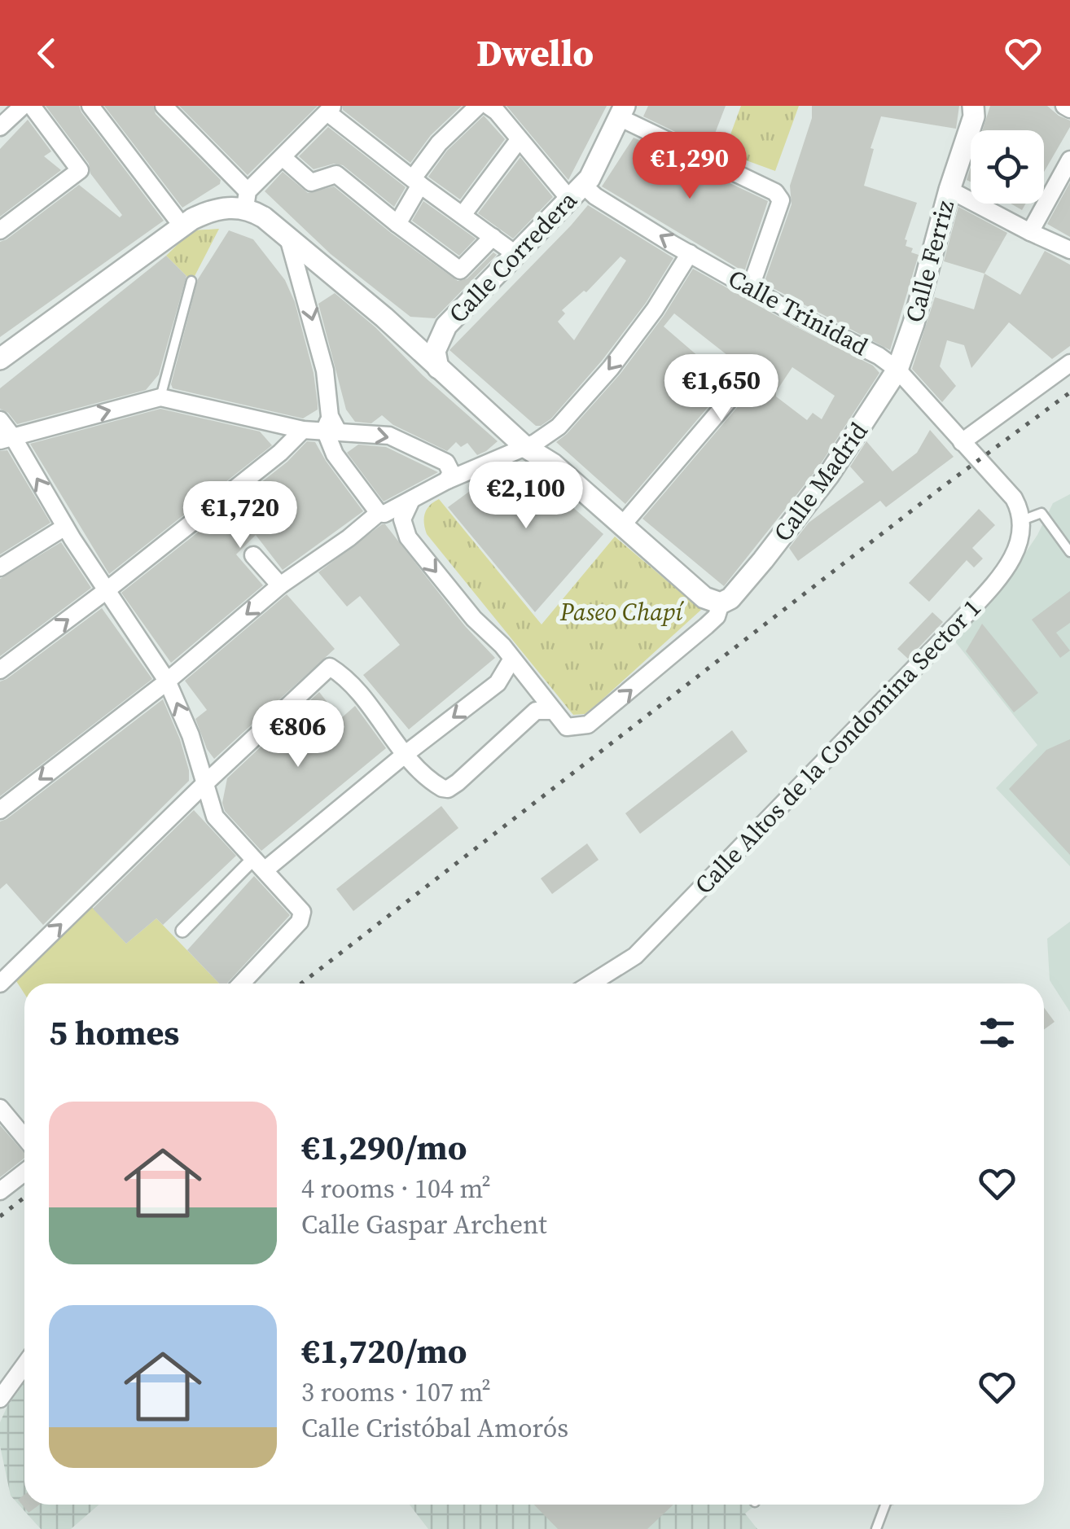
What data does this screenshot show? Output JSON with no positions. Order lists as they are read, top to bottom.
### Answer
{
  "streets": {
    "street": [
      "Calle Corredera",
      "Calle Ferriz",
      "Calle Trinidad",
      "Calle Madrid",
      "Calle Altos de la Condomina Sector 1"
    ]
  },
  "crossings": [
    ["Calle Corredera", "Calle Trinidad"],
    ["Calle Ferriz", "Calle Trinidad"],
    ["Calle Ferriz", "Calle Madrid"],
    ["Calle Trinidad", "Calle Madrid"],
    ["Calle Trinidad", "Calle Altos de la Condomina Sector 1"]
  ],
  "parks": ["Paseo Chapí"],
  "page": {
    "header": "Dwello",
    "price": [
      "€1,290",
      "€1,650",
      "€2,100",
      "€1,720",
      "€806"
    ],
    "heading": "5 homes",
    "list": [
      {
        "name": "€1,290/mo",
        "note": "4 rooms · 104 m² · Calle Gaspar Archent"
      },
      {
        "name": "€1,720/mo",
        "note": "3 rooms · 107 m² · Calle Cristóbal Amorós"
      }
    ]
  }
}
